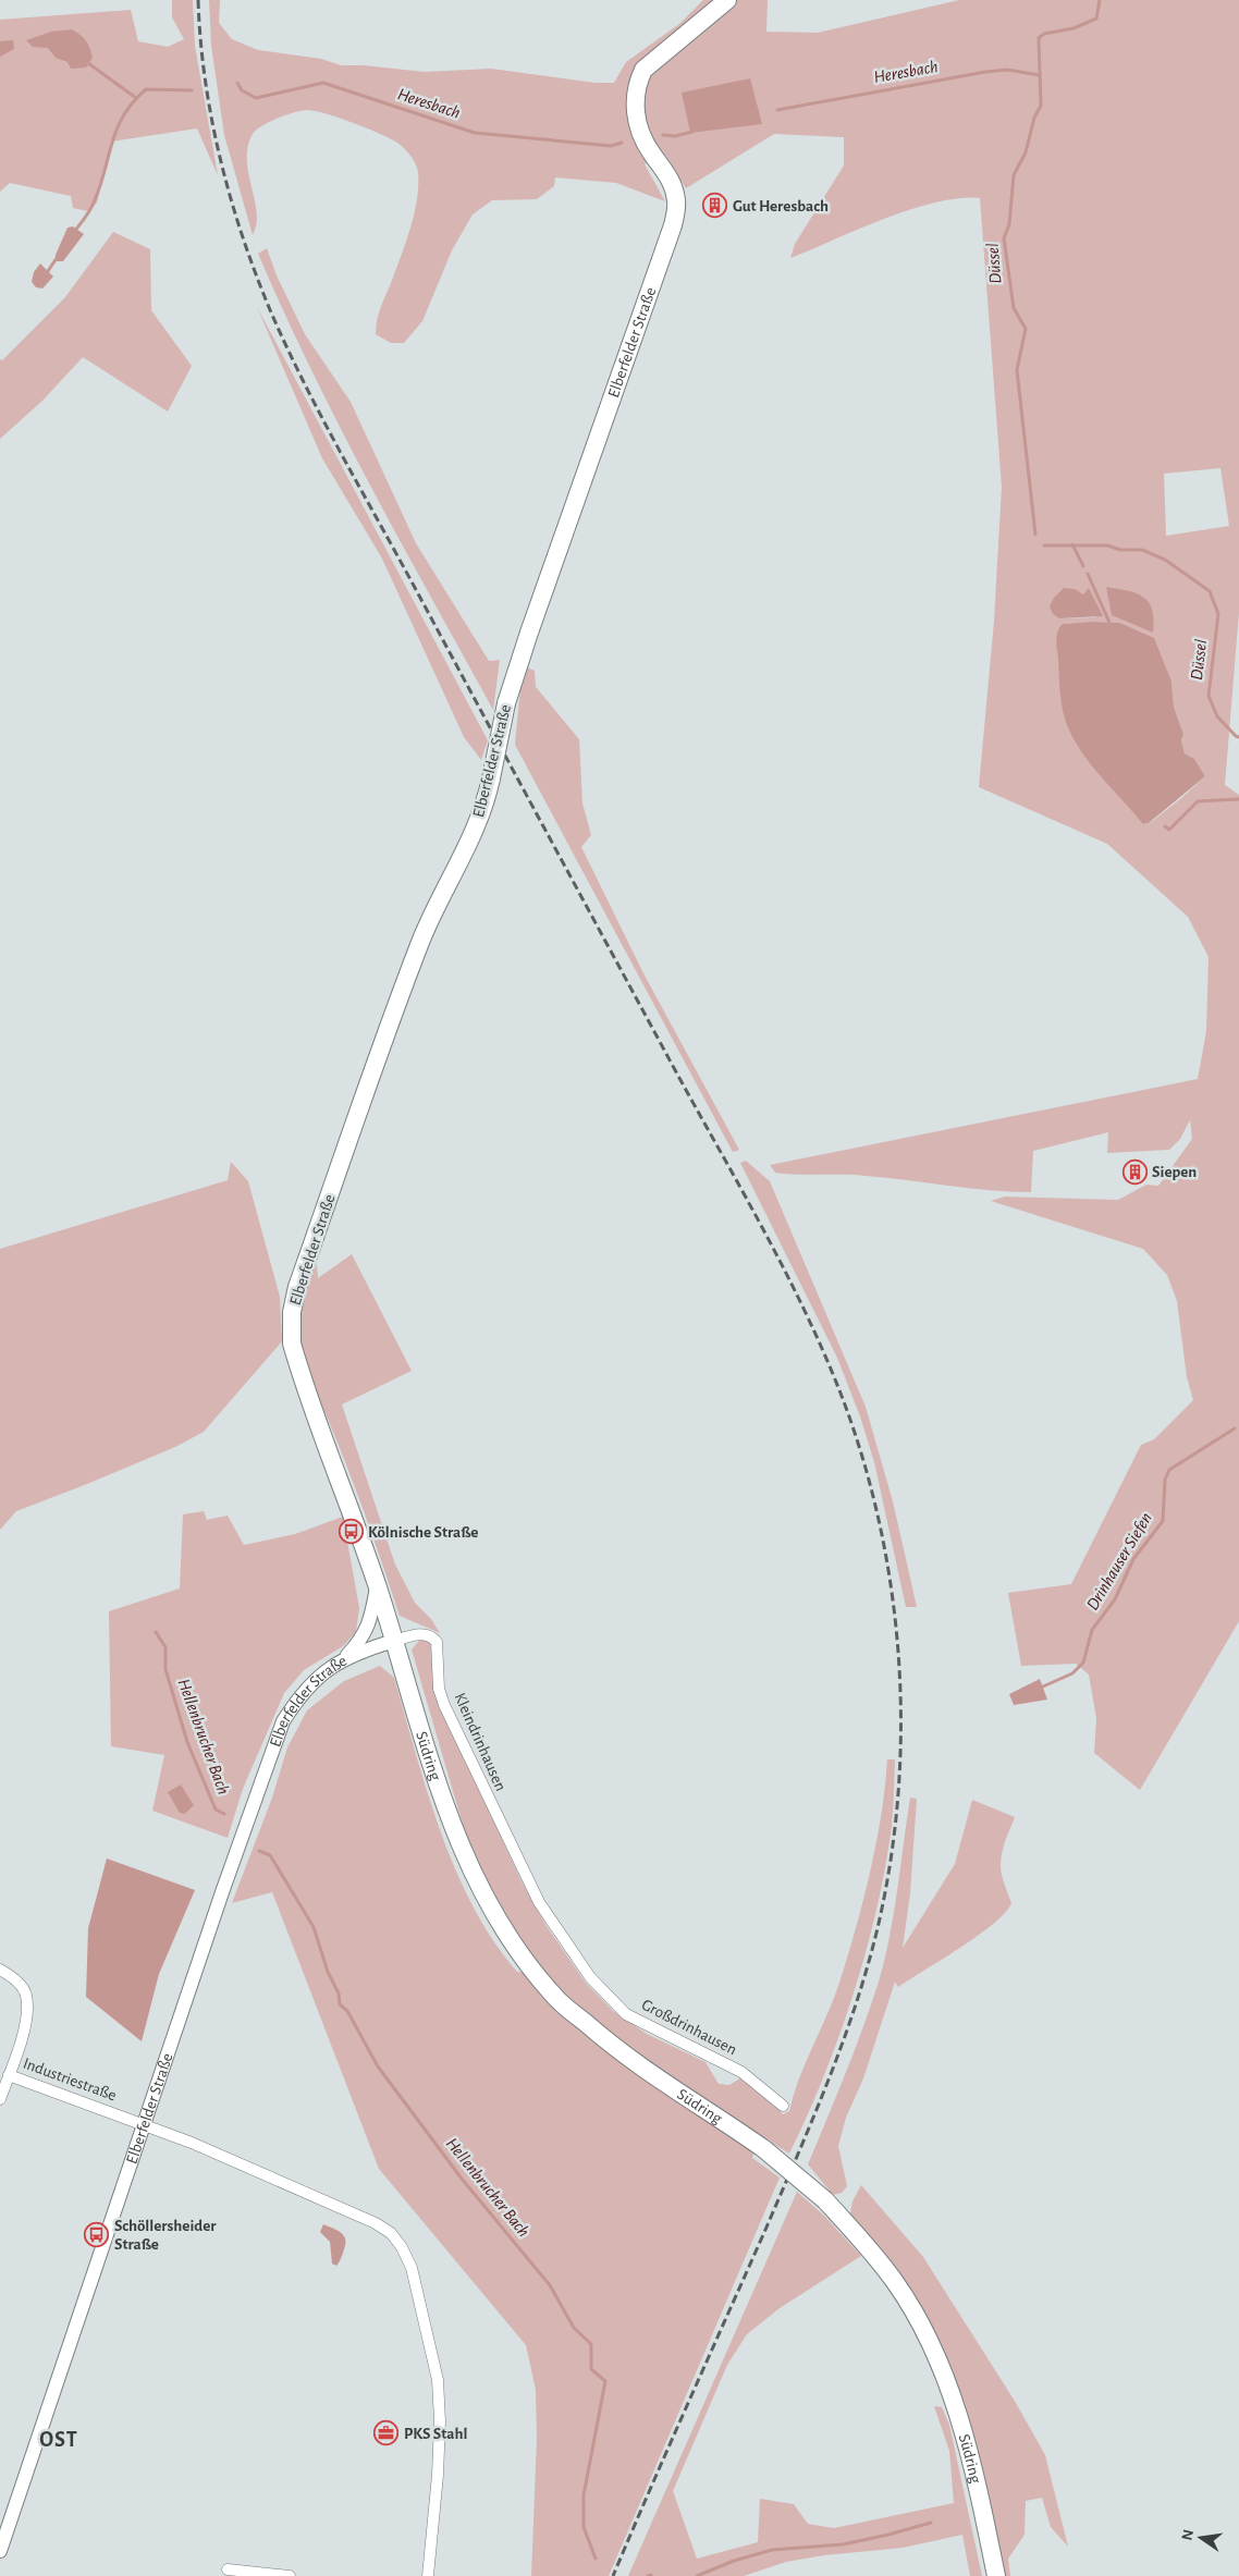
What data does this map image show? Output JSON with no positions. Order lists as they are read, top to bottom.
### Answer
{
  "streets": {
    "main road": ["Elberfelder Straße", "Südring"],
    "street": ["Kleindrinhausen", "Großdrinhausen", "Industriestraße"]
  },
  "crossings": [
    ["Elberfelder Straße", "Kleindrinhausen"],
    ["Elberfelder Straße", "Südring"],
    ["Elberfelder Straße", "Industriestraße"],
    ["Kleindrinhausen", "Südring"],
    ["Kleindrinhausen", "Großdrinhausen"]
  ],
  "districts": ["OST"],
  "water": [
    "Heresbach",
    "Düssel",
    "Drinhauser Siefen",
    "Hellenbrucher Bach"
  ],
  "places": {
    "building": ["Gut Heresbach", "Siepen"],
    "bus stop": ["Kölnische Straße", "Schöllersheider Straße"],
    "office": ["PKS Stahl"]
  },
  "north": "left"
}
